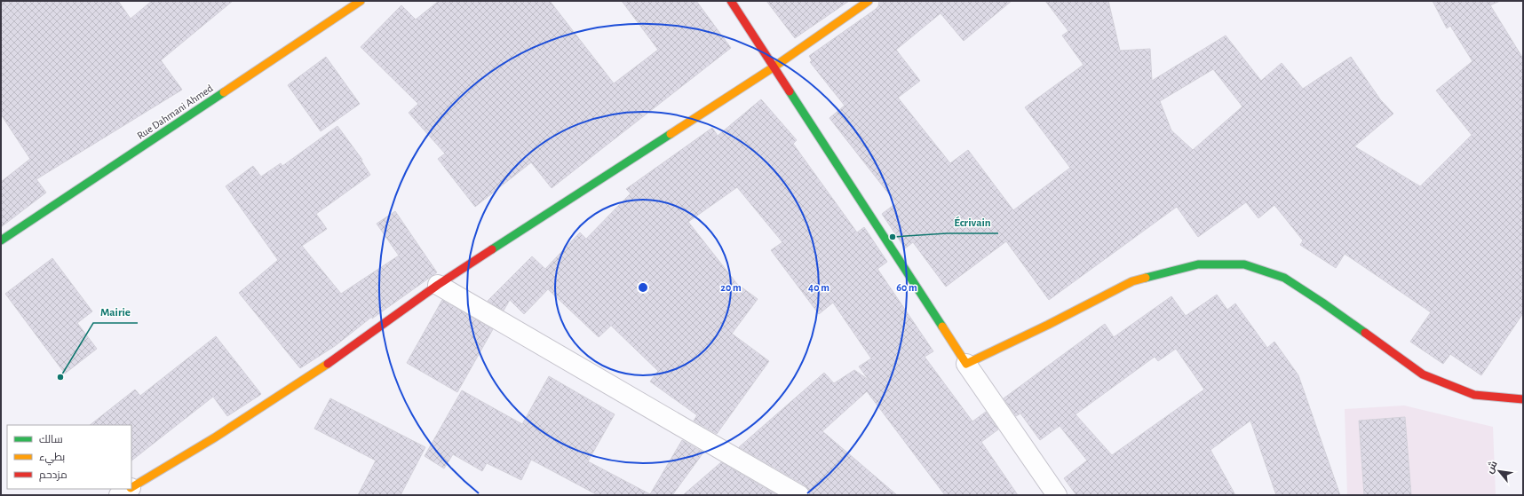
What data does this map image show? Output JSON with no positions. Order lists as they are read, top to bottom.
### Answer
{
  "streets": {
    "main road": ["Rue Dahmani Ahmed"]
  },
  "places": ["Écrivain", "Mairie"],
  "legend": ["سالك", "بطيء", "مزدحم"],
  "north": "top left",
  "rings": ["20 m", "40 m", "60 m"]
}
